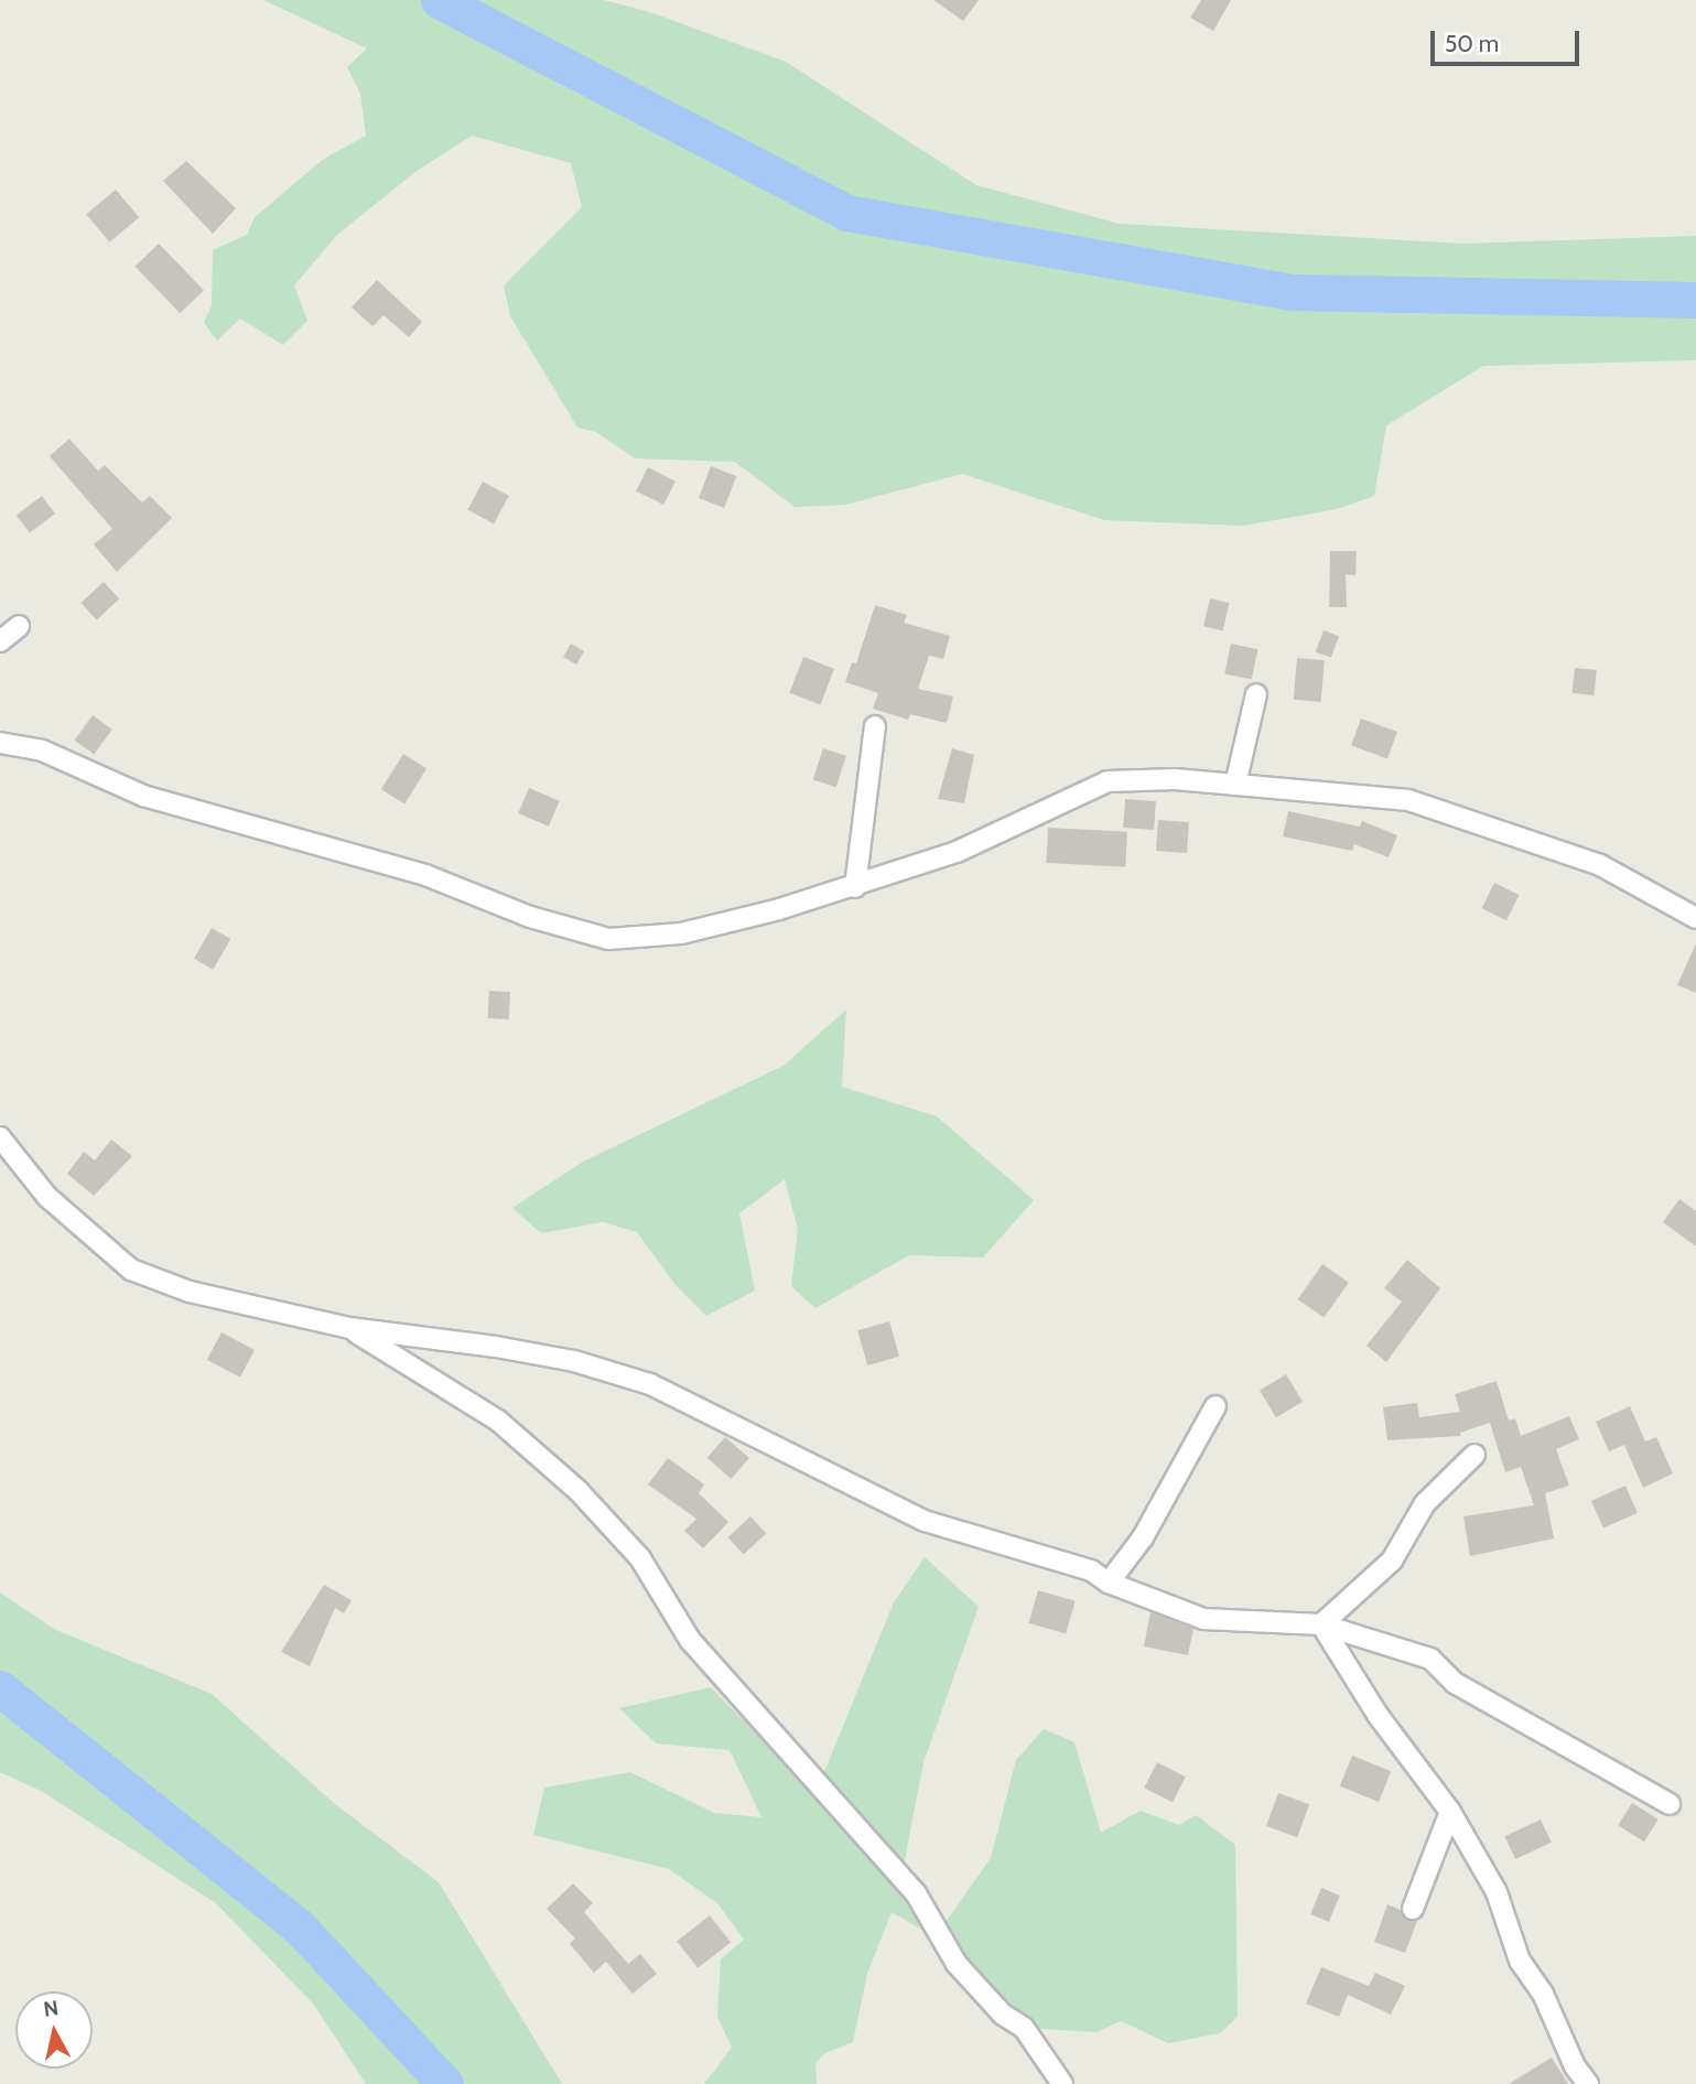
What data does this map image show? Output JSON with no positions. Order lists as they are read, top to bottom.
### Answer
{
  "scale_bar": "50 m",
  "north": "top"
}
